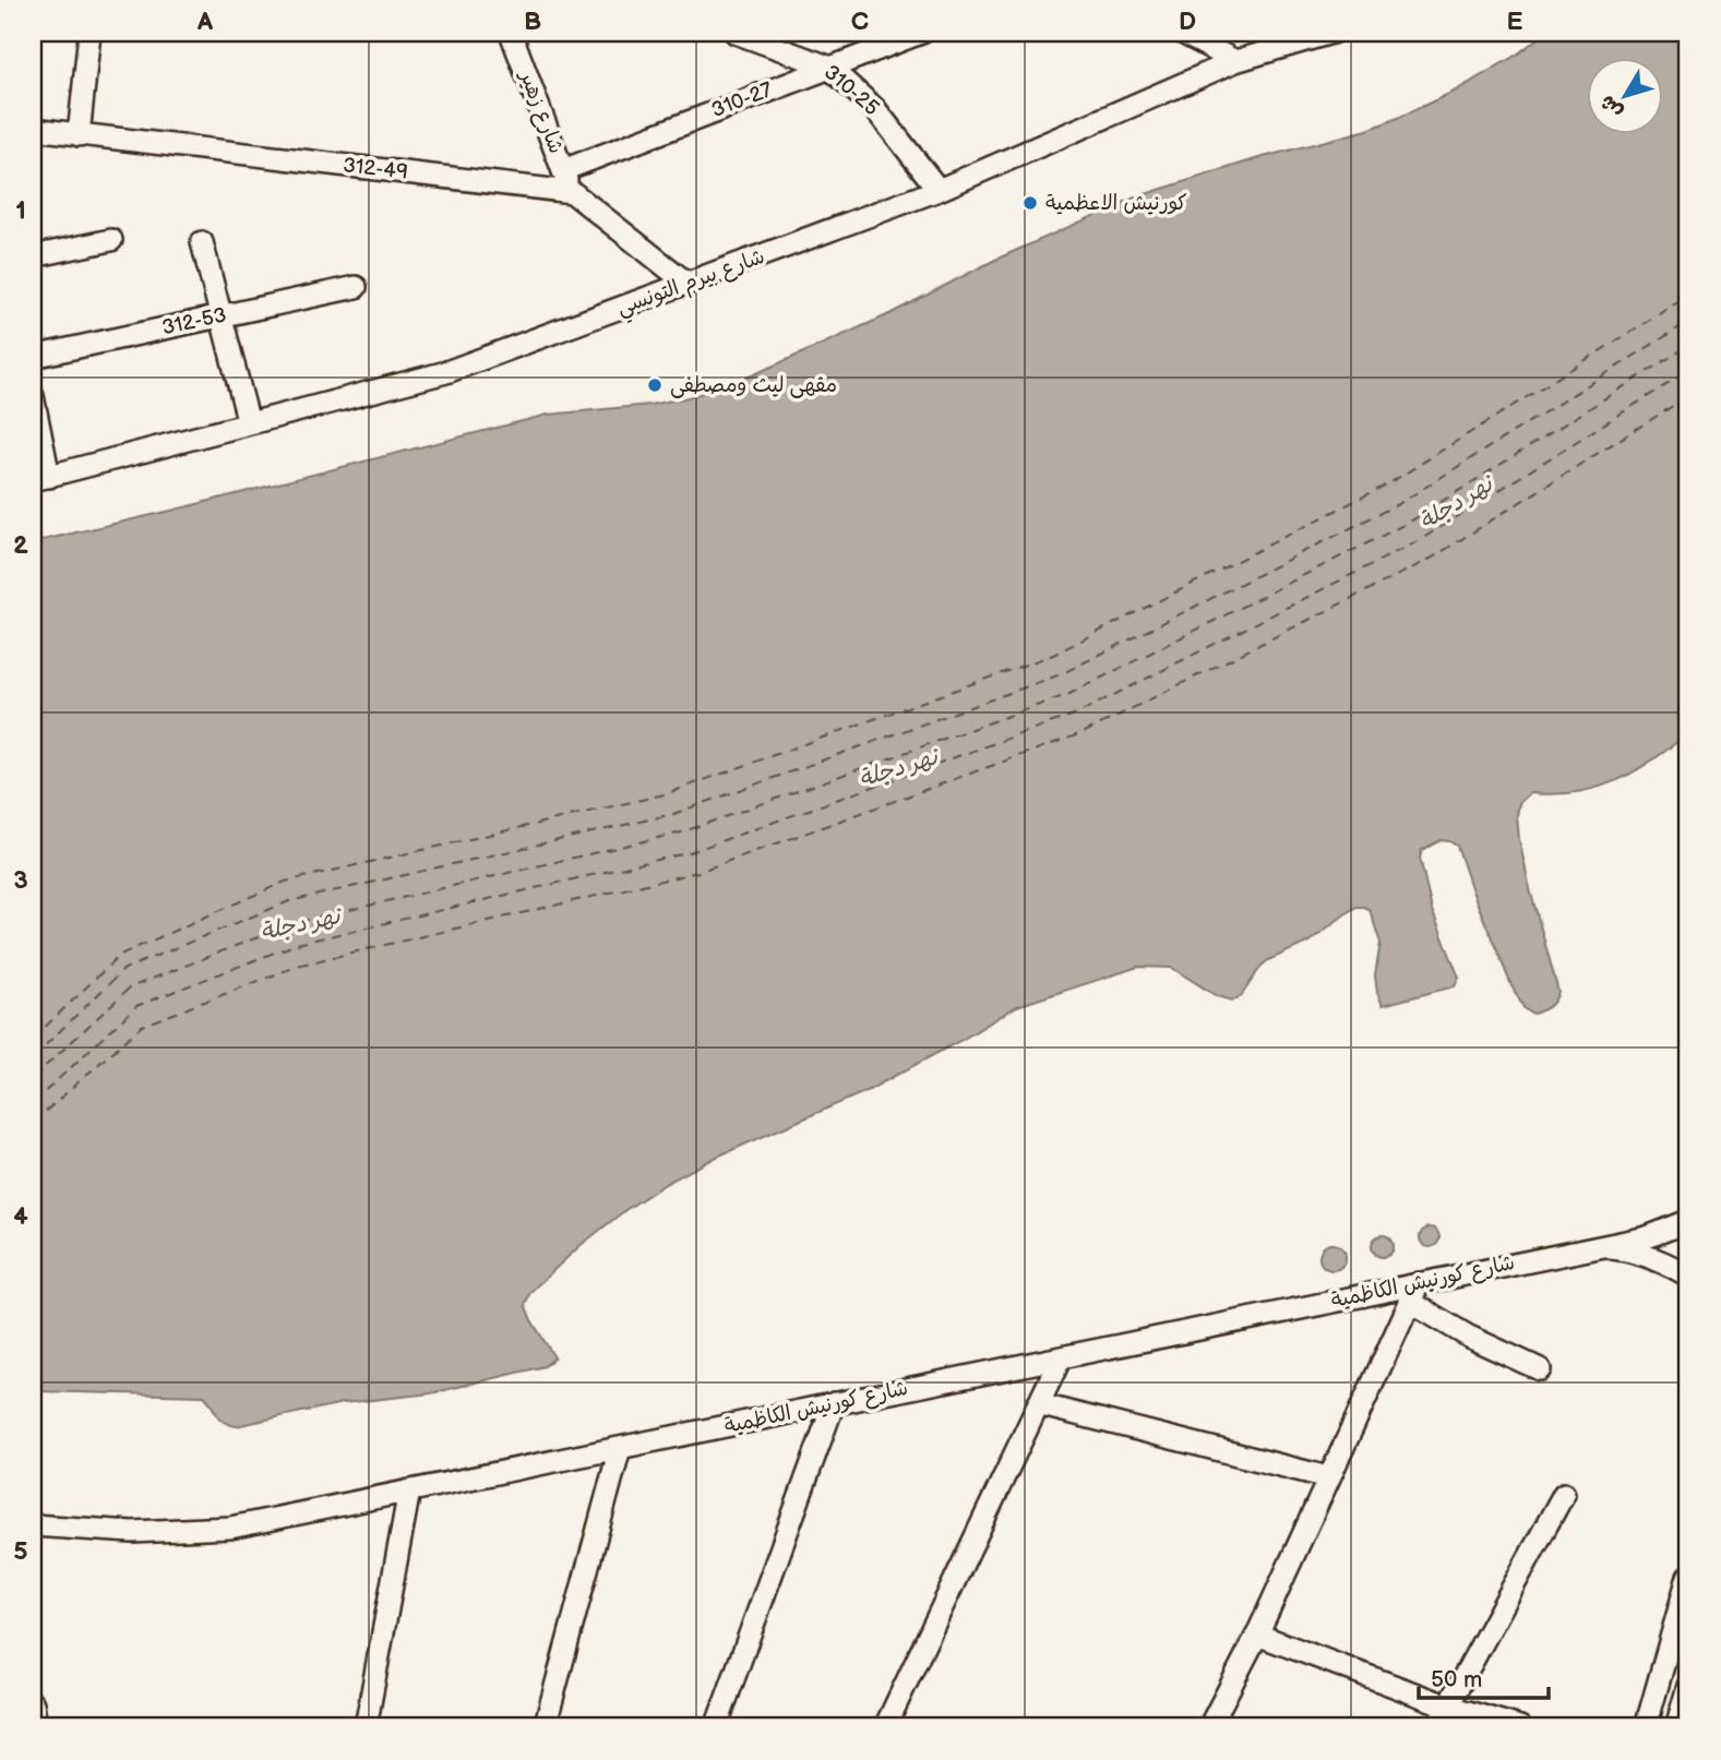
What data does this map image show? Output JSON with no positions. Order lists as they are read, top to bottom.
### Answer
{
  "streets": {
    "street": [
      "310-25",
      "310-27",
      "شارع زهير",
      "312-49",
      "شارع بيرم التونسي",
      "312-53",
      "شارع كورنيش الكاظمية"
    ]
  },
  "crossings": [
    ["310-25", "310-27"],
    ["310-25", "شارع بيرم التونسي"],
    ["310-27", "شارع زهير"],
    ["شارع زهير", "312-49"]
  ],
  "water": ["نهر دجلة"],
  "places": ["كورنيش الاعظمية", "مقهى ليث ومصطفى"],
  "scale_bar": "50 m",
  "north": "bottom left",
  "grid": {
    "columns": [
      "A",
      "B",
      "C",
      "D",
      "E"
    ],
    "rows": [
      "1",
      "2",
      "3",
      "4",
      "5"
    ]
  }
}
